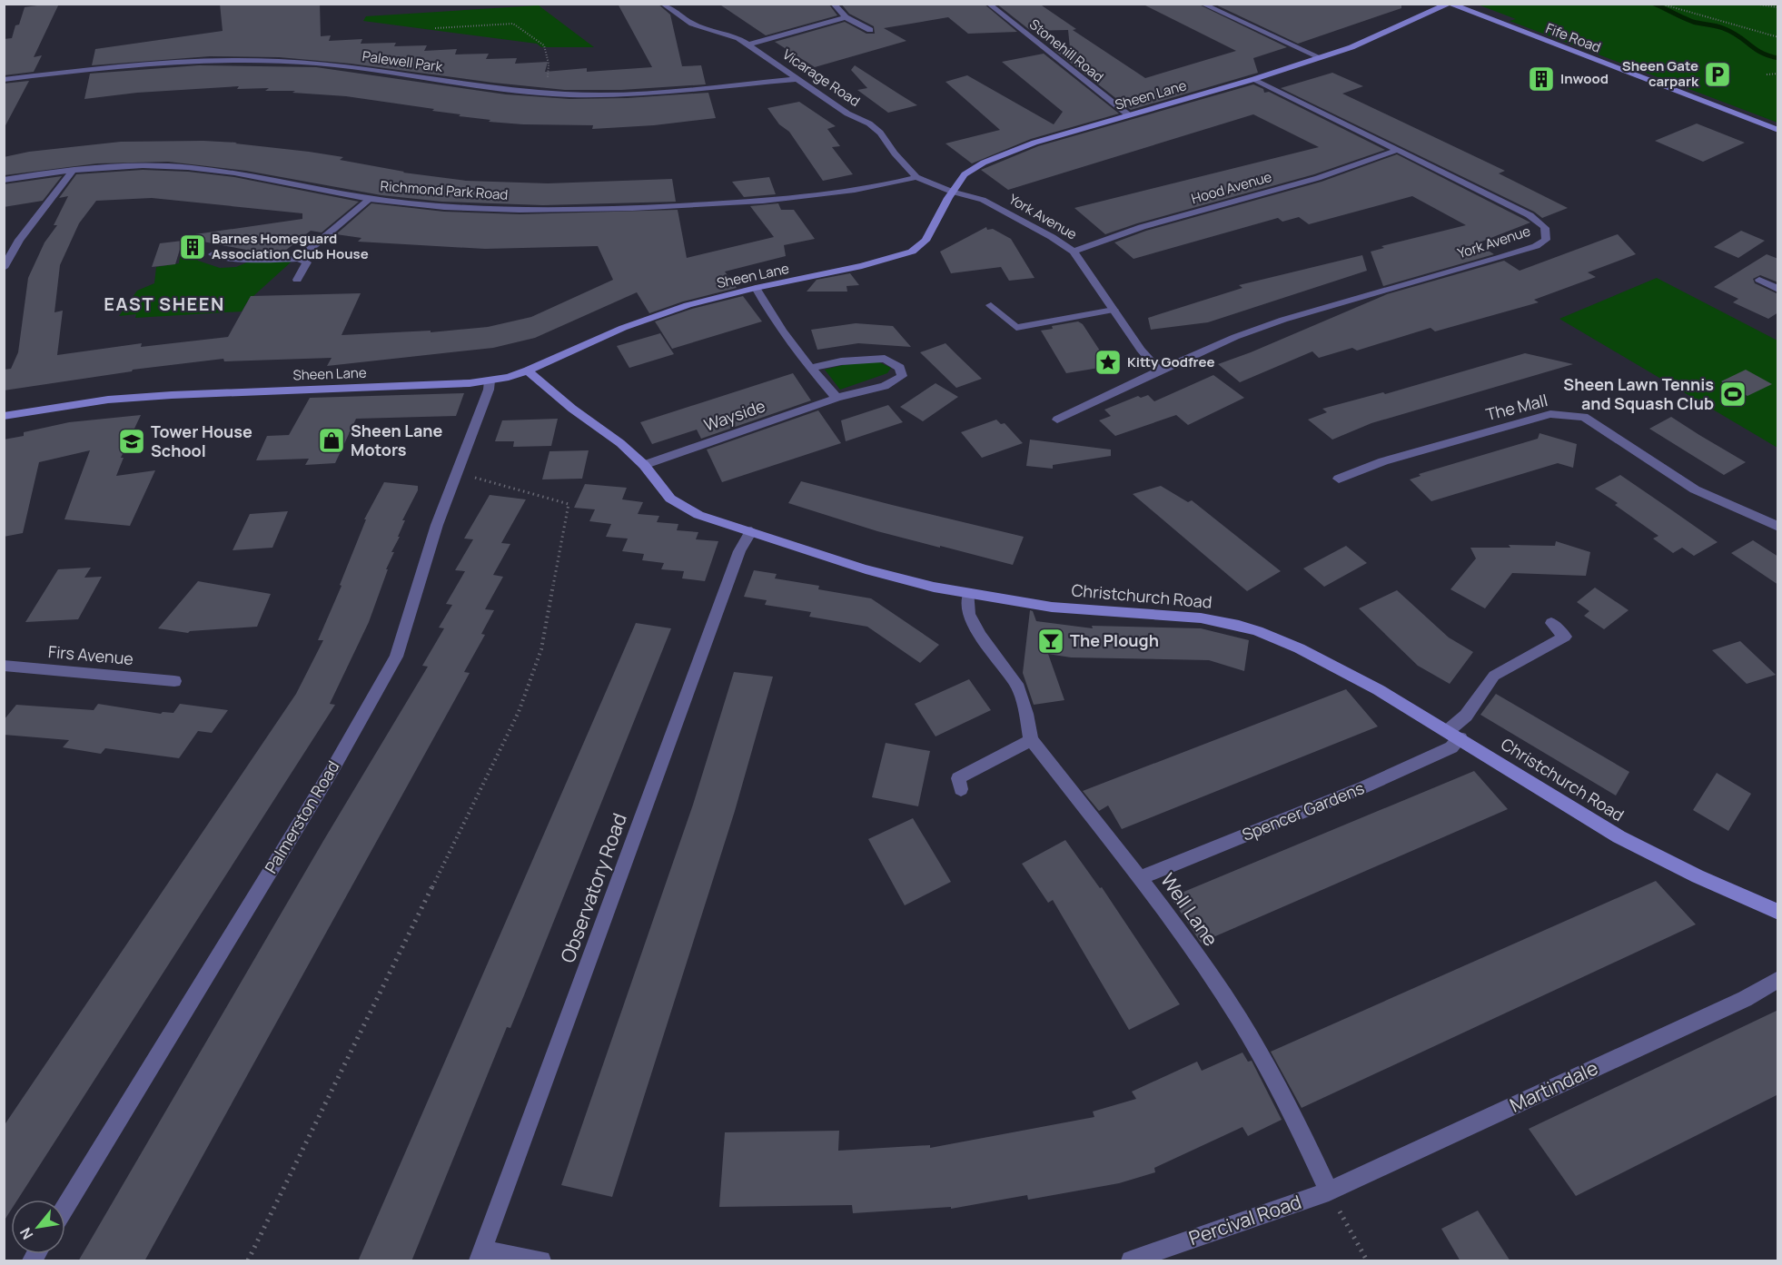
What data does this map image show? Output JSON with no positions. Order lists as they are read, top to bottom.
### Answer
{
  "streets": {
    "main road": ["Fife Road", "Sheen Lane", "Christchurch Road"],
    "street": [
      "Stonehill Road",
      "Palewell Park",
      "Vicarage Road",
      "Hood Avenue",
      "Richmond Park Road",
      "York Avenue",
      "The Mall",
      "Wayside",
      "Firs Avenue",
      "Spencer Gardens",
      "Palmerston Road",
      "Observatory Road",
      "Well Lane",
      "Martindale",
      "Percival Road"
    ]
  },
  "crossings": [
    ["Fife Road", "Sheen Lane"],
    ["Stonehill Road", "Sheen Lane"],
    ["Palewell Park", "Vicarage Road"],
    ["Vicarage Road", "Sheen Lane"],
    ["Vicarage Road", "Richmond Park Road"],
    ["Vicarage Road", "York Avenue"],
    ["Sheen Lane", "York Avenue"],
    ["Sheen Lane", "Christchurch Road"],
    ["Sheen Lane", "Palmerston Road"],
    ["Hood Avenue", "York Avenue"],
    ["Wayside", "Christchurch Road"],
    ["Christchurch Road", "Spencer Gardens"],
    ["Christchurch Road", "Observatory Road"],
    ["Christchurch Road", "Well Lane"],
    ["Spencer Gardens", "Well Lane"],
    ["Well Lane", "Martindale"],
    ["Well Lane", "Percival Road"],
    ["Martindale", "Percival Road"]
  ],
  "districts": ["EAST SHEEN"],
  "places": {
    "parking": ["Sheen Gate carpark"],
    "building": ["Inwood", "Barnes Homeguard Association Club House"],
    "place": ["Kitty Godfree"],
    "sports": ["Sheen Lawn Tennis and Squash Club"],
    "shop": ["Sheen Lane Motors"],
    "school or university": ["Tower House School"],
    "bar": ["The Plough"]
  },
  "north": "bottom left"
}
